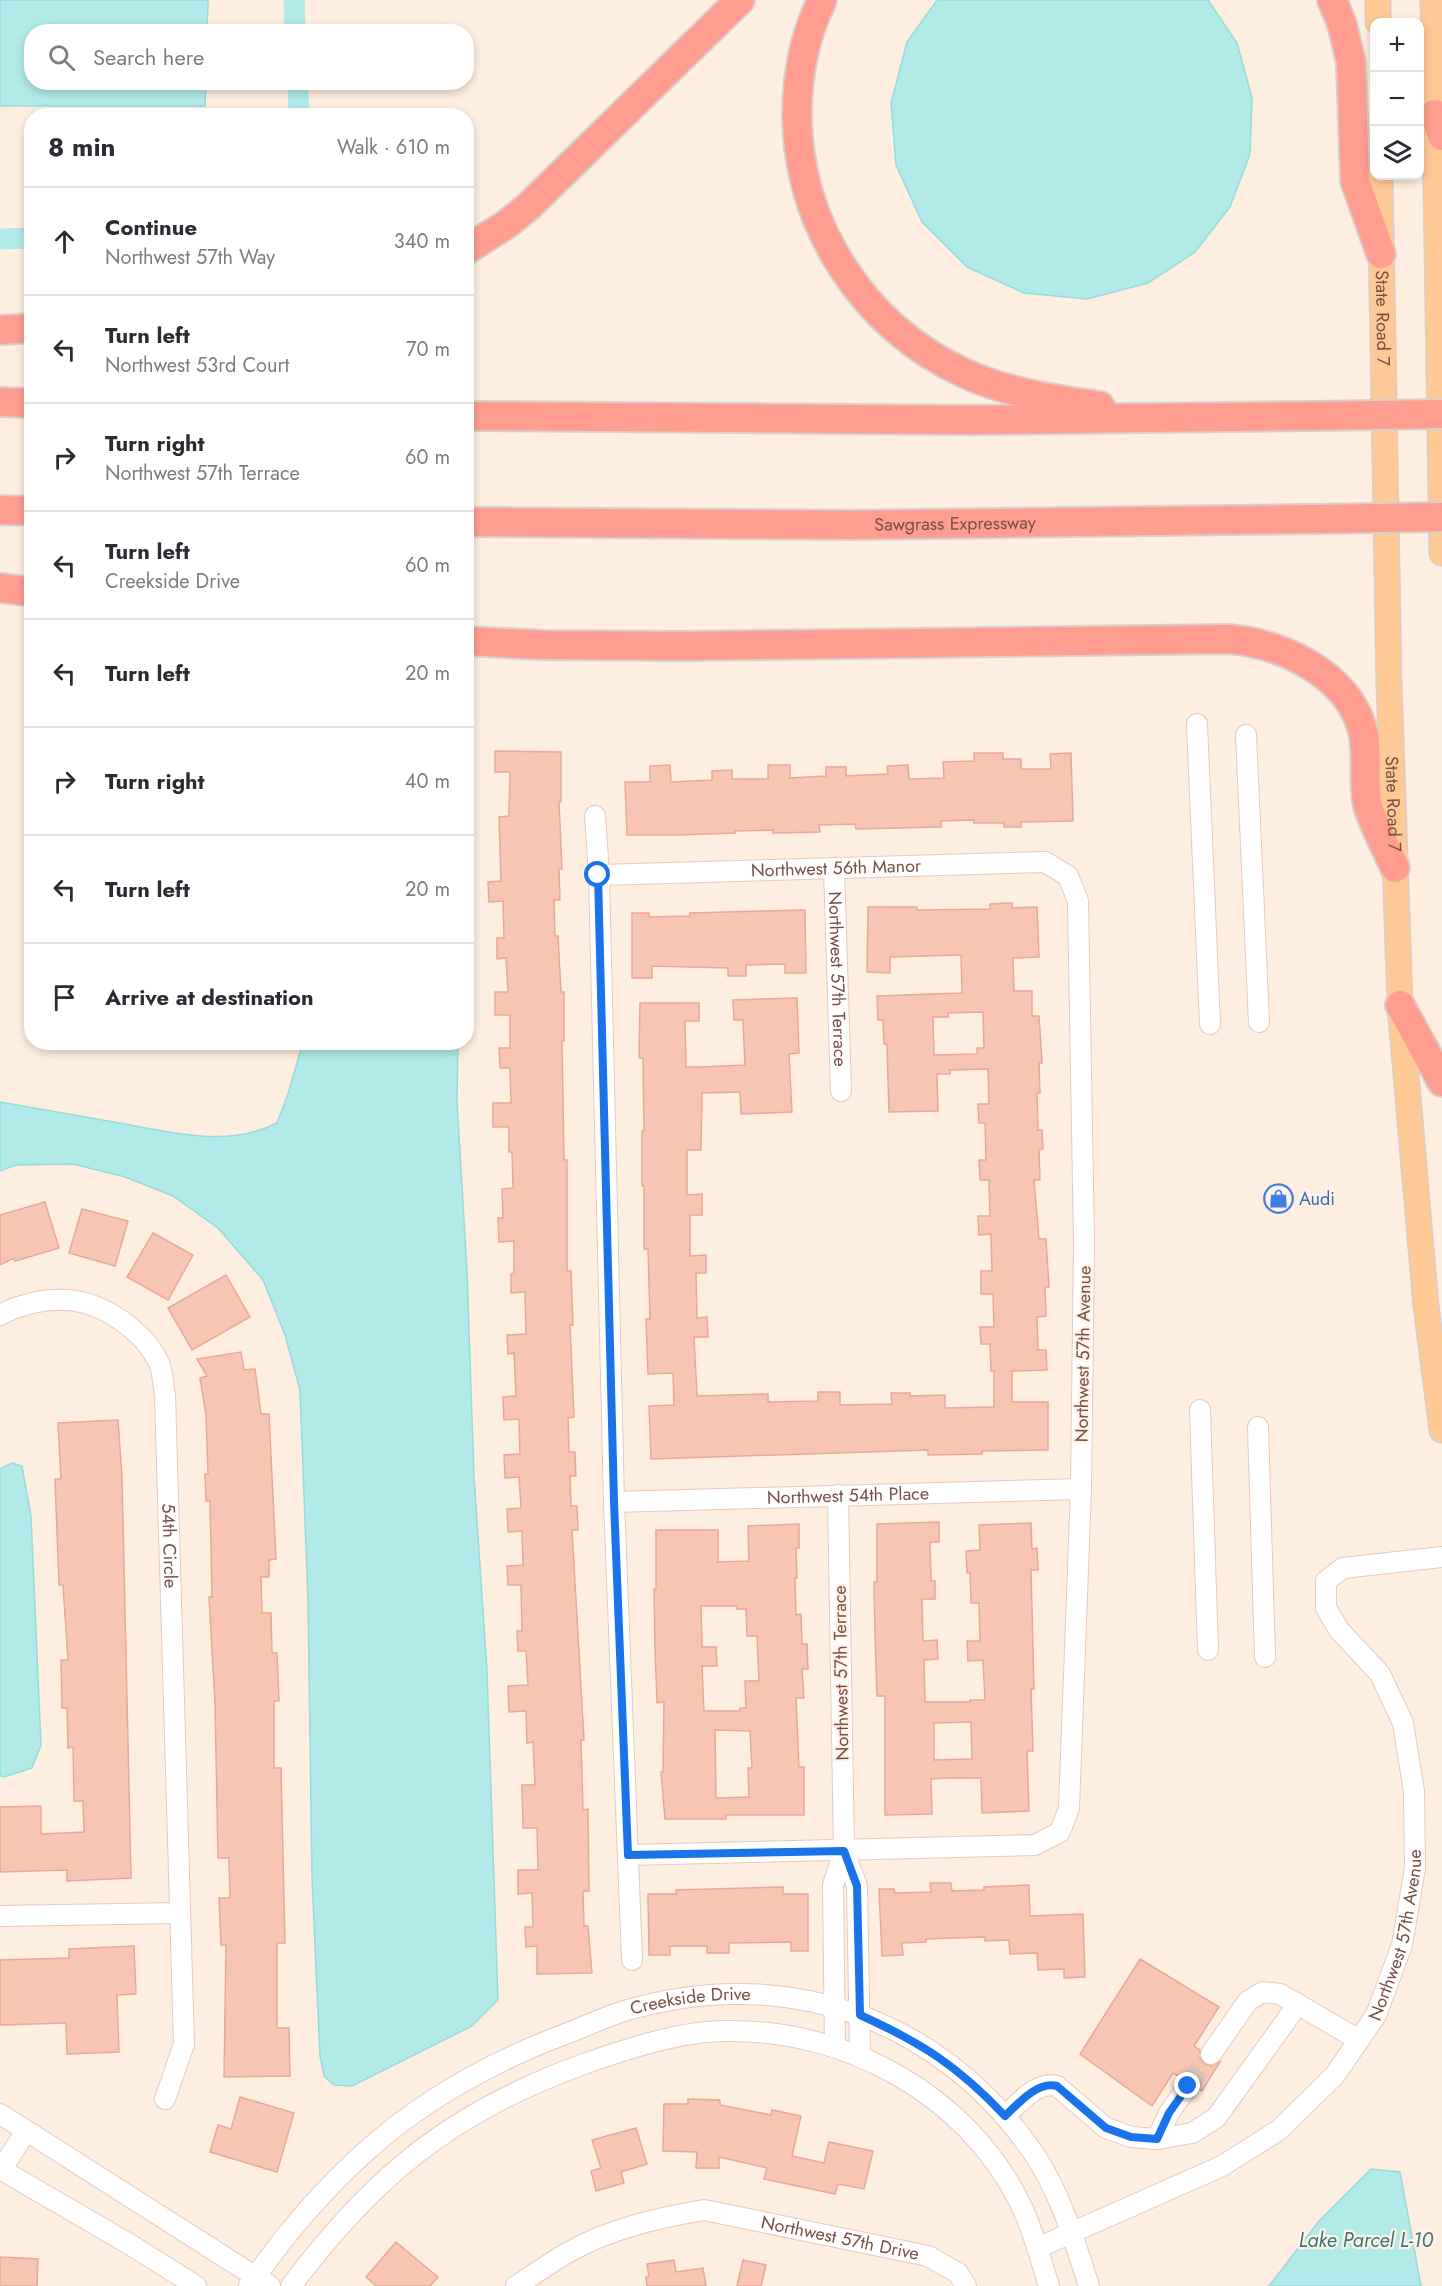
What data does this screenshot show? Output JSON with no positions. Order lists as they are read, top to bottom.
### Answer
{
  "streets": {
    "highway": ["Sawgrass Expressway"],
    "main road": ["State Road 7"],
    "street": [
      "Northwest 56th Manor",
      "Northwest 57th Terrace",
      "Northwest 57th Avenue",
      "Northwest 54th Place",
      "54th Circle",
      "Creekside Drive",
      "Northwest 57th Drive"
    ]
  },
  "crossings": [
    ["Northwest 56th Manor", "Northwest 57th Terrace"],
    ["Northwest 56th Manor", "Northwest 57th Avenue"],
    ["Northwest 57th Terrace", "Northwest 57th Avenue"],
    ["Northwest 57th Terrace", "Northwest 54th Place"],
    ["Northwest 57th Terrace", "Creekside Drive"],
    ["Northwest 57th Avenue", "Northwest 54th Place"],
    ["Northwest 57th Avenue", "Creekside Drive"]
  ],
  "water": ["Lake Parcel L-10"],
  "places": {
    "shop": ["Audi"]
  },
  "page": {
    "map_buttons": ["+", "−"],
    "search": "Search here",
    "heading": ["8 min", "Walk · 610 m"],
    "list": [
      ["Continue", "Northwest 57th Way", "340 m"],
      ["Turn left", "Northwest 53rd Court", "70 m"],
      ["Turn right", "Northwest 57th Terrace", "60 m"],
      ["Turn left", "Creekside Drive", "60 m"],
      ["Turn left", "20 m"],
      ["Turn right", "40 m"],
      ["Turn left", "20 m"],
      "Arrive at destination"
    ]
  }
}
